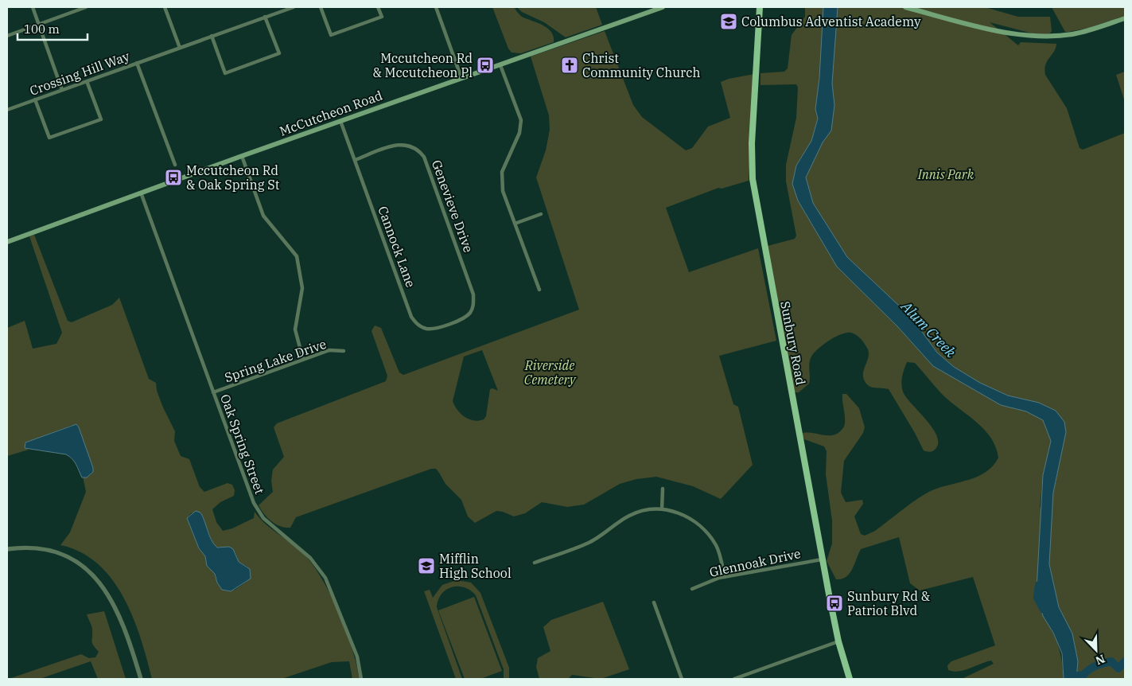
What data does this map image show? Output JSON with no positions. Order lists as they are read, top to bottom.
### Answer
{
  "streets": {
    "main road": ["McCutcheon Road", "Sunbury Road"],
    "street": [
      "Crossing Hill Way",
      "Genevieve Drive",
      "Cannock Lane",
      "Spring Lake Drive",
      "Oak Spring Street",
      "Glennoak Drive"
    ]
  },
  "crossings": [
    ["McCutcheon Road", "Cannock Lane"],
    ["McCutcheon Road", "Oak Spring Street"],
    ["Genevieve Drive", "Cannock Lane"],
    ["Sunbury Road", "Glennoak Drive"],
    ["Spring Lake Drive", "Oak Spring Street"]
  ],
  "water": ["Alum Creek"],
  "parks": ["Innis Park", "Riverside Cemetery"],
  "places": {
    "school or university": ["Columbus Adventist Academy", "Mifflin High School"],
    "bus stop": ["Mccutcheon Rd & Mccutcheon Pl", "Mccutcheon Rd & Oak Spring St", "Sunbury Rd & Patriot Blvd"],
    "church": ["Christ Community Church"]
  },
  "scale_bar": "100 m",
  "north": "bottom right"
}
